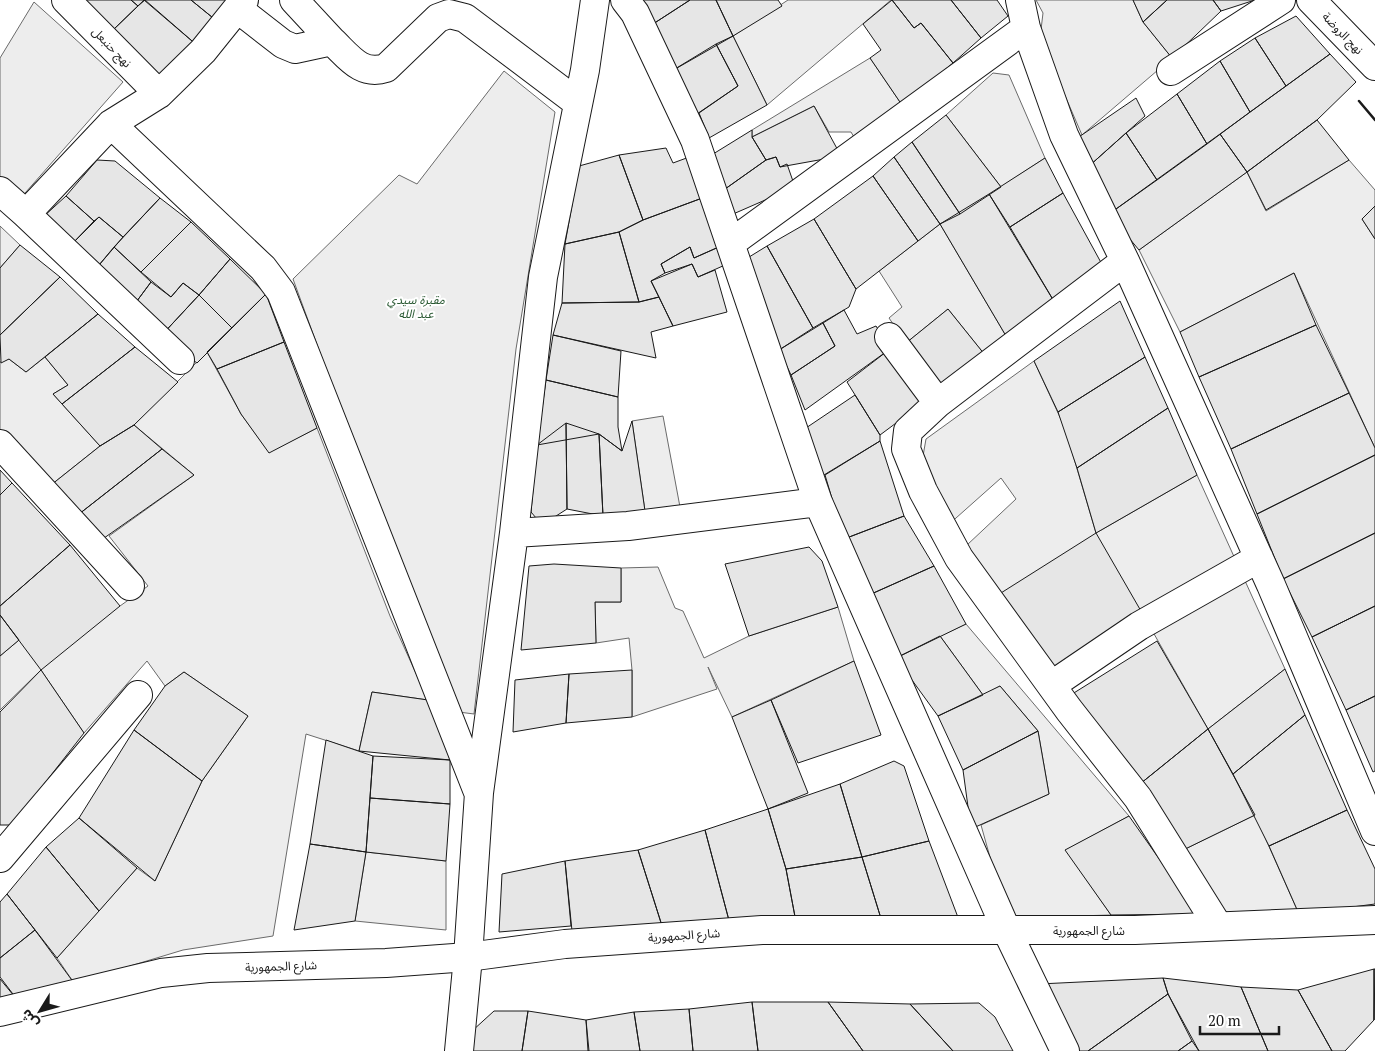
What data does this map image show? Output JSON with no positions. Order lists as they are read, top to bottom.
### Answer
{
  "streets": {
    "street": ["نهج الروضة", "نهج حنبعل", "شارع الجمهورية"]
  },
  "parks": ["مقبرة سيدي عبد الله"],
  "scale_bar": "20 m",
  "north": "bottom left"
}
